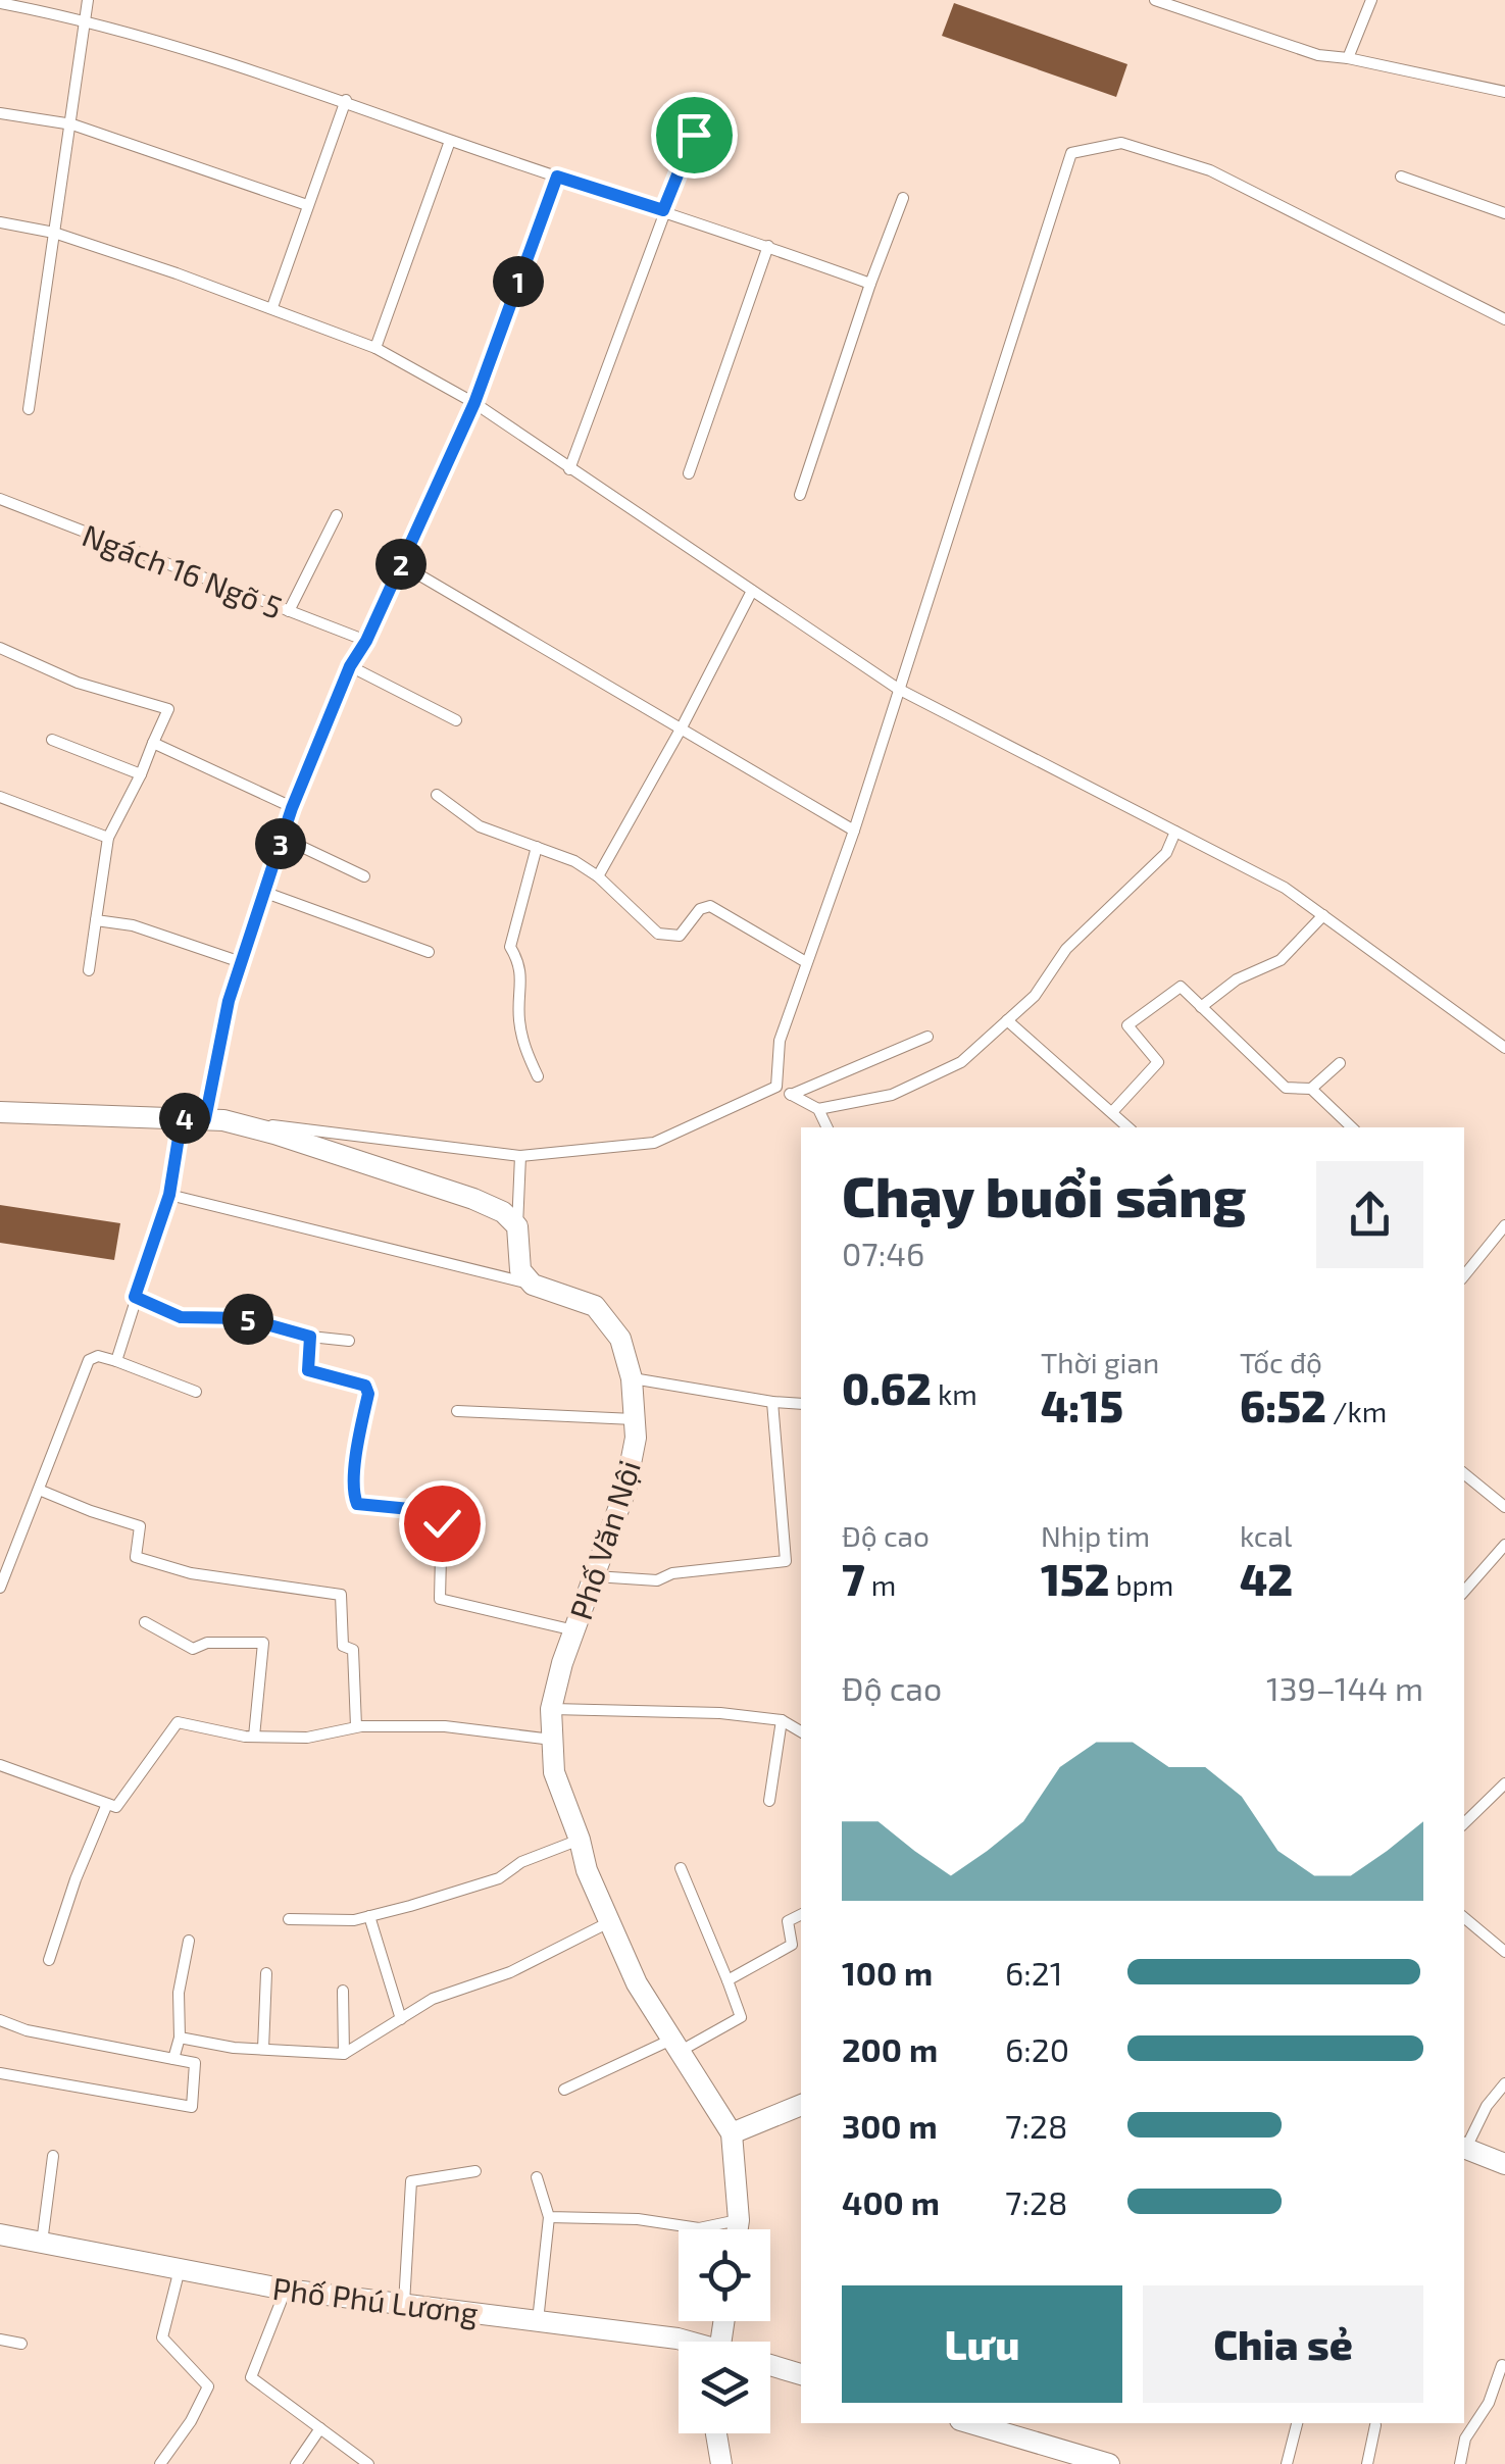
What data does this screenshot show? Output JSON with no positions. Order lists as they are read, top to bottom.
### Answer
{
  "streets": {
    "street": ["Phố Văn Nội", "Phố Phú Lương"],
    "lane": ["Ngách 16 Ngõ 5"]
  },
  "page": {
    "pins": [
      "1",
      "2",
      "3",
      "4",
      "5"
    ],
    "heading": ["Chạy buổi sáng", "07:46"],
    "stats": [
      ["0.62 km"],
      ["Thời gian", "4:15"],
      ["Tốc độ", "6:52 /km"],
      ["Độ cao", "7 m"],
      ["Nhịp tim", "152 bpm"],
      ["kcal", "42"]
    ],
    "chart": ["Độ cao", "139–144 m"],
    "list": [
      {
        "name": "100 m",
        "note": "6:21"
      },
      {
        "name": "200 m",
        "note": "6:20"
      },
      {
        "name": "300 m",
        "note": "7:28"
      },
      {
        "name": "400 m",
        "note": "7:28"
      }
    ],
    "buttons": ["Lưu", "Chia sẻ"]
  }
}
